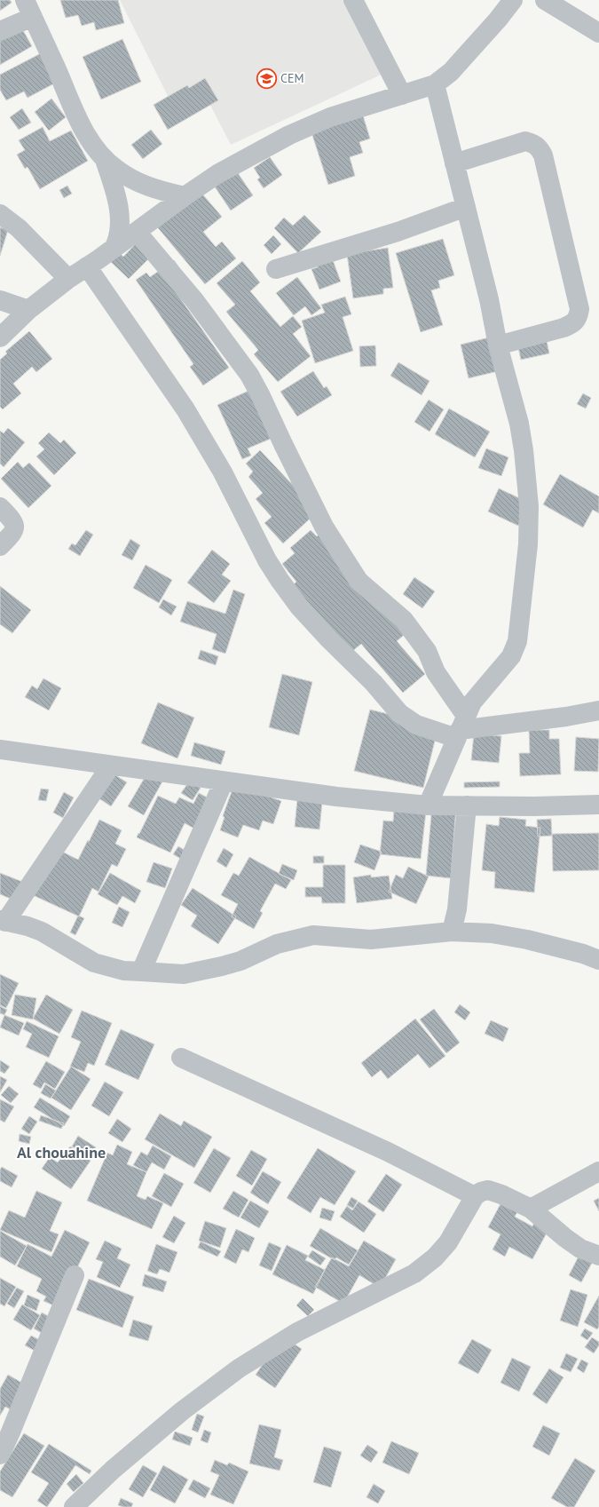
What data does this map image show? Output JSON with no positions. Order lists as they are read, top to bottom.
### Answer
{
  "districts": ["Al chouahine"],
  "places": {
    "school or university": ["CEM"]
  }
}
